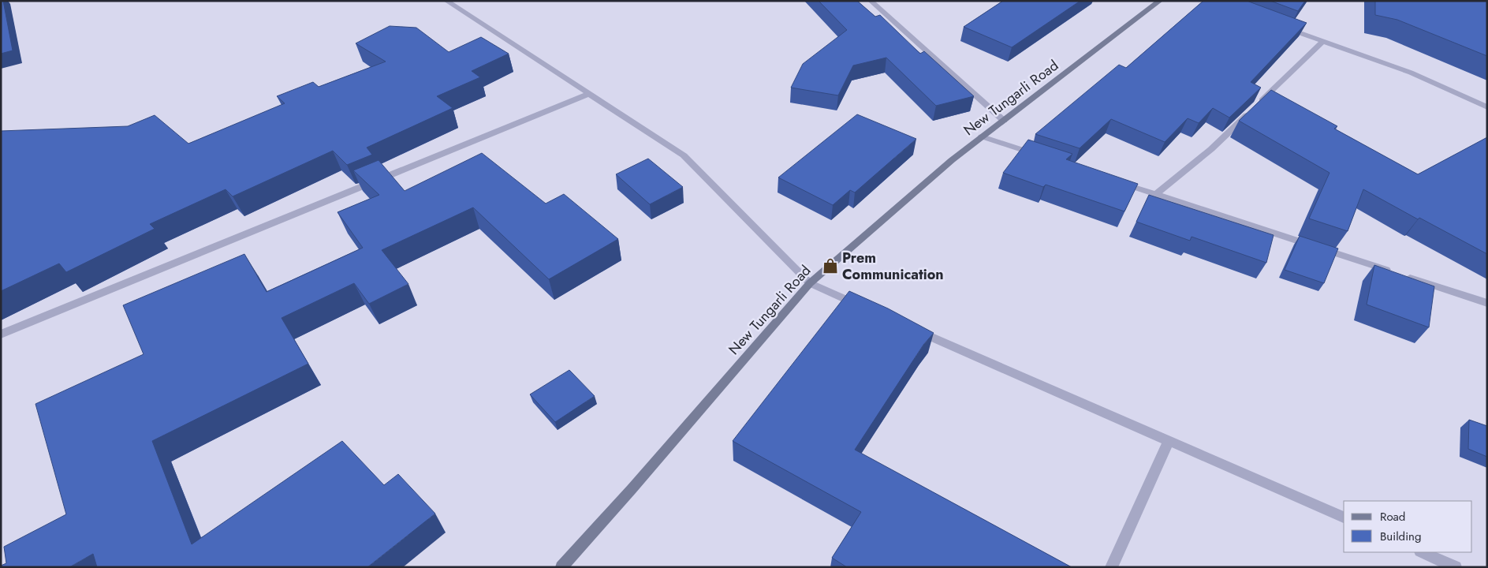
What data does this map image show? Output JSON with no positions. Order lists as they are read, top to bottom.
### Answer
{
  "streets": {
    "street": ["New Tungarli Road"]
  },
  "places": {
    "shop": ["Prem Communication"]
  },
  "legend": ["Road", "Building"]
}
